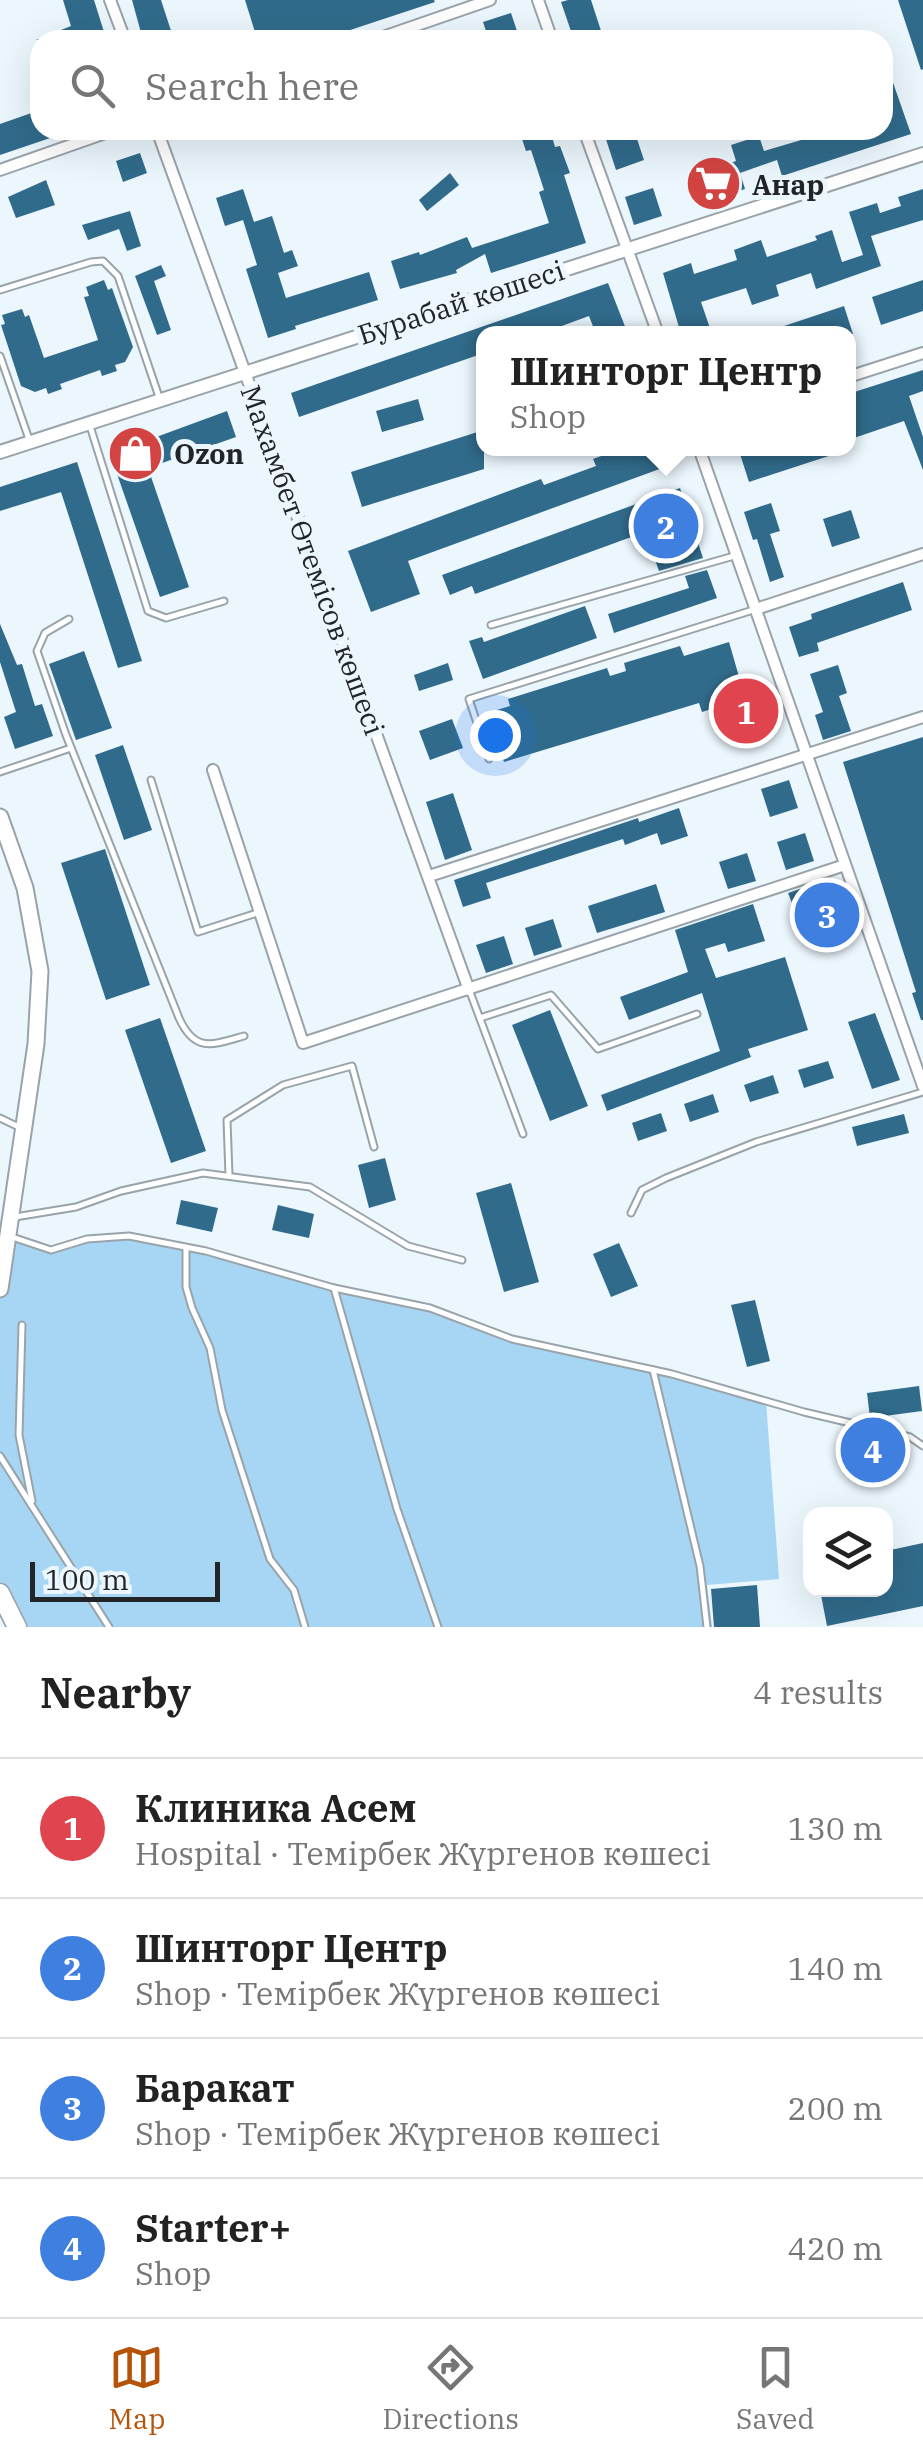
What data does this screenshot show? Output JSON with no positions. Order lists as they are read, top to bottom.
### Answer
{
  "streets": {
    "street": ["Бурабай көшесі", "Махамбет Өтемісов көшесі"]
  },
  "crossings": [
    ["Бурабай көшесі", "Махамбет Өтемісов көшесі"]
  ],
  "places": {
    "supermarket": ["Анар"],
    "shop": ["Ozon"]
  },
  "scale_bar": "100 m",
  "page": {
    "search": "Search here",
    "popup": ["Шинторг Центр", "Shop"],
    "pins": [
      "2",
      "1",
      "3",
      "4"
    ],
    "scale": "100 m",
    "heading": ["Nearby", "4 results"],
    "list": [
      {
        "mark": "1",
        "name": "Клиника Асем",
        "note": "Hospital · Темірбек Жүргенов көшесі",
        "value": "130 m"
      },
      {
        "mark": "2",
        "name": "Шинторг Центр",
        "note": "Shop · Темірбек Жүргенов көшесі",
        "value": "140 m"
      },
      {
        "mark": "3",
        "name": "Баракат",
        "note": "Shop · Темірбек Жүргенов көшесі",
        "value": "200 m"
      },
      {
        "mark": "4",
        "name": "Starter+",
        "note": "Shop",
        "value": "420 m"
      }
    ],
    "nav": ["Map", "Directions", "Saved"]
  }
}
